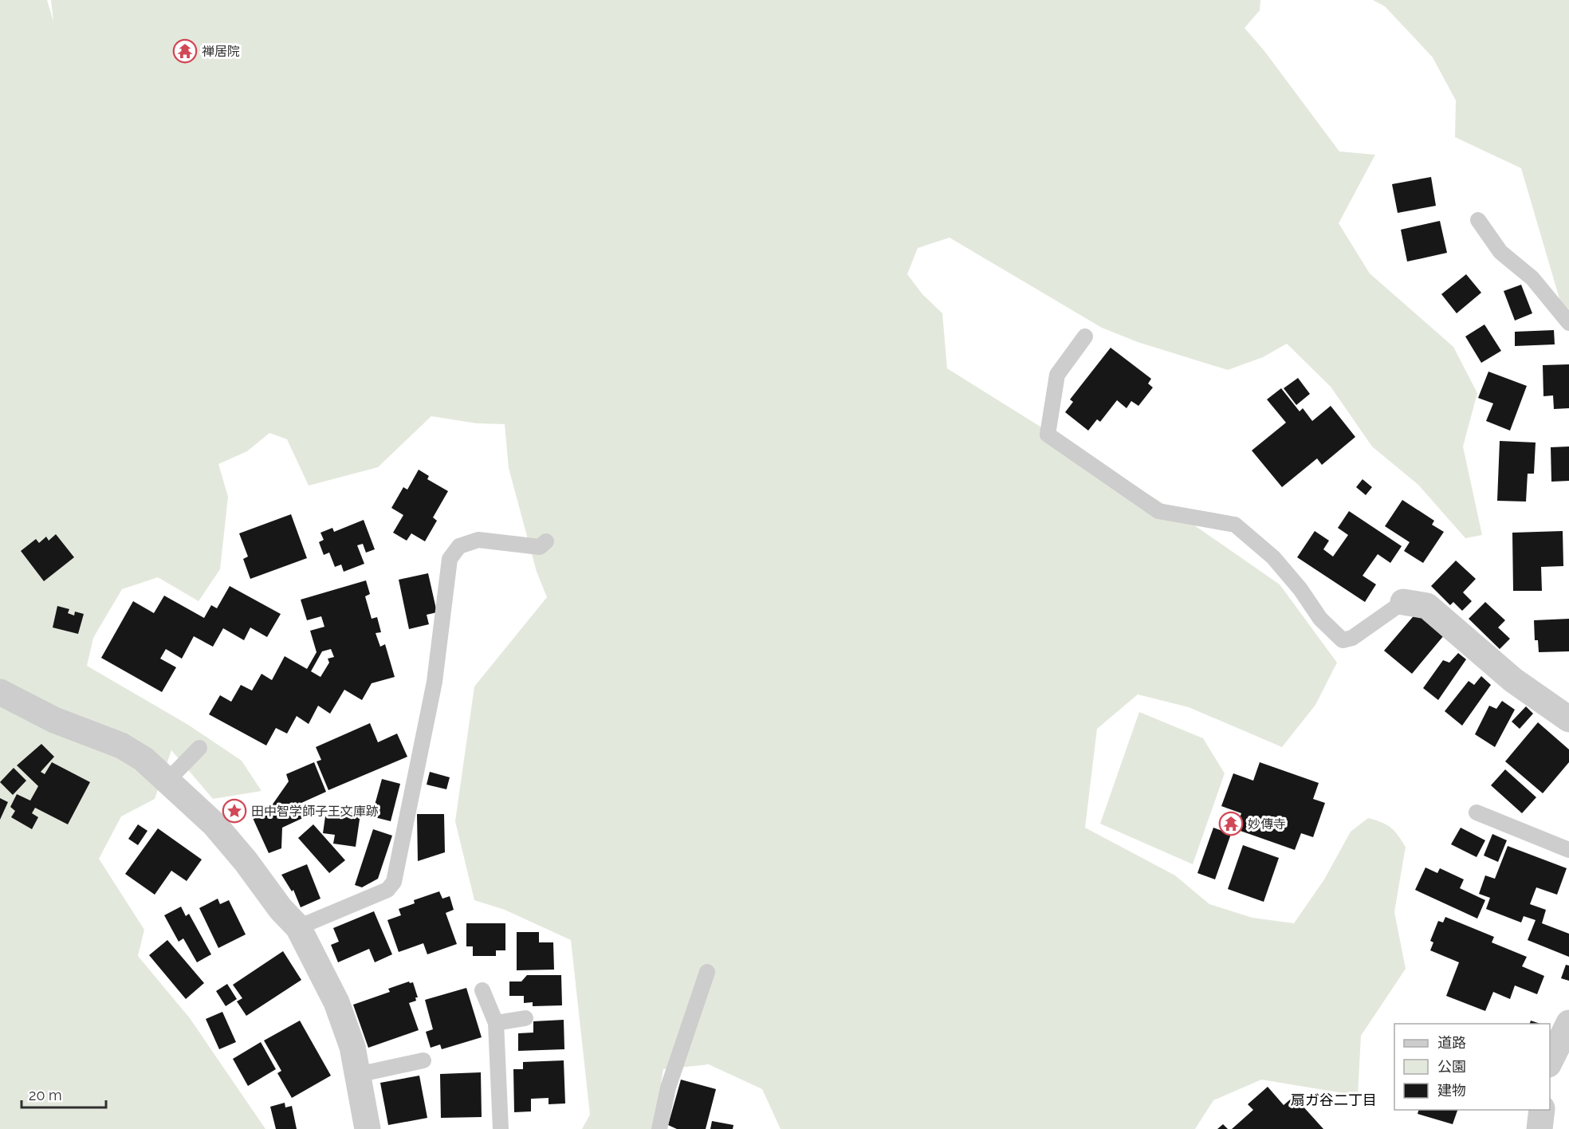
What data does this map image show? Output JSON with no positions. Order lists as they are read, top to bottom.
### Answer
{
  "districts": ["扇ガ谷二丁目"],
  "places": {
    "temple": ["禅居院", "妙傳寺"],
    "place": ["田中智学師子王文庫跡"]
  },
  "legend": ["道路", "公園", "建物"],
  "scale_bar": "20 m"
}
